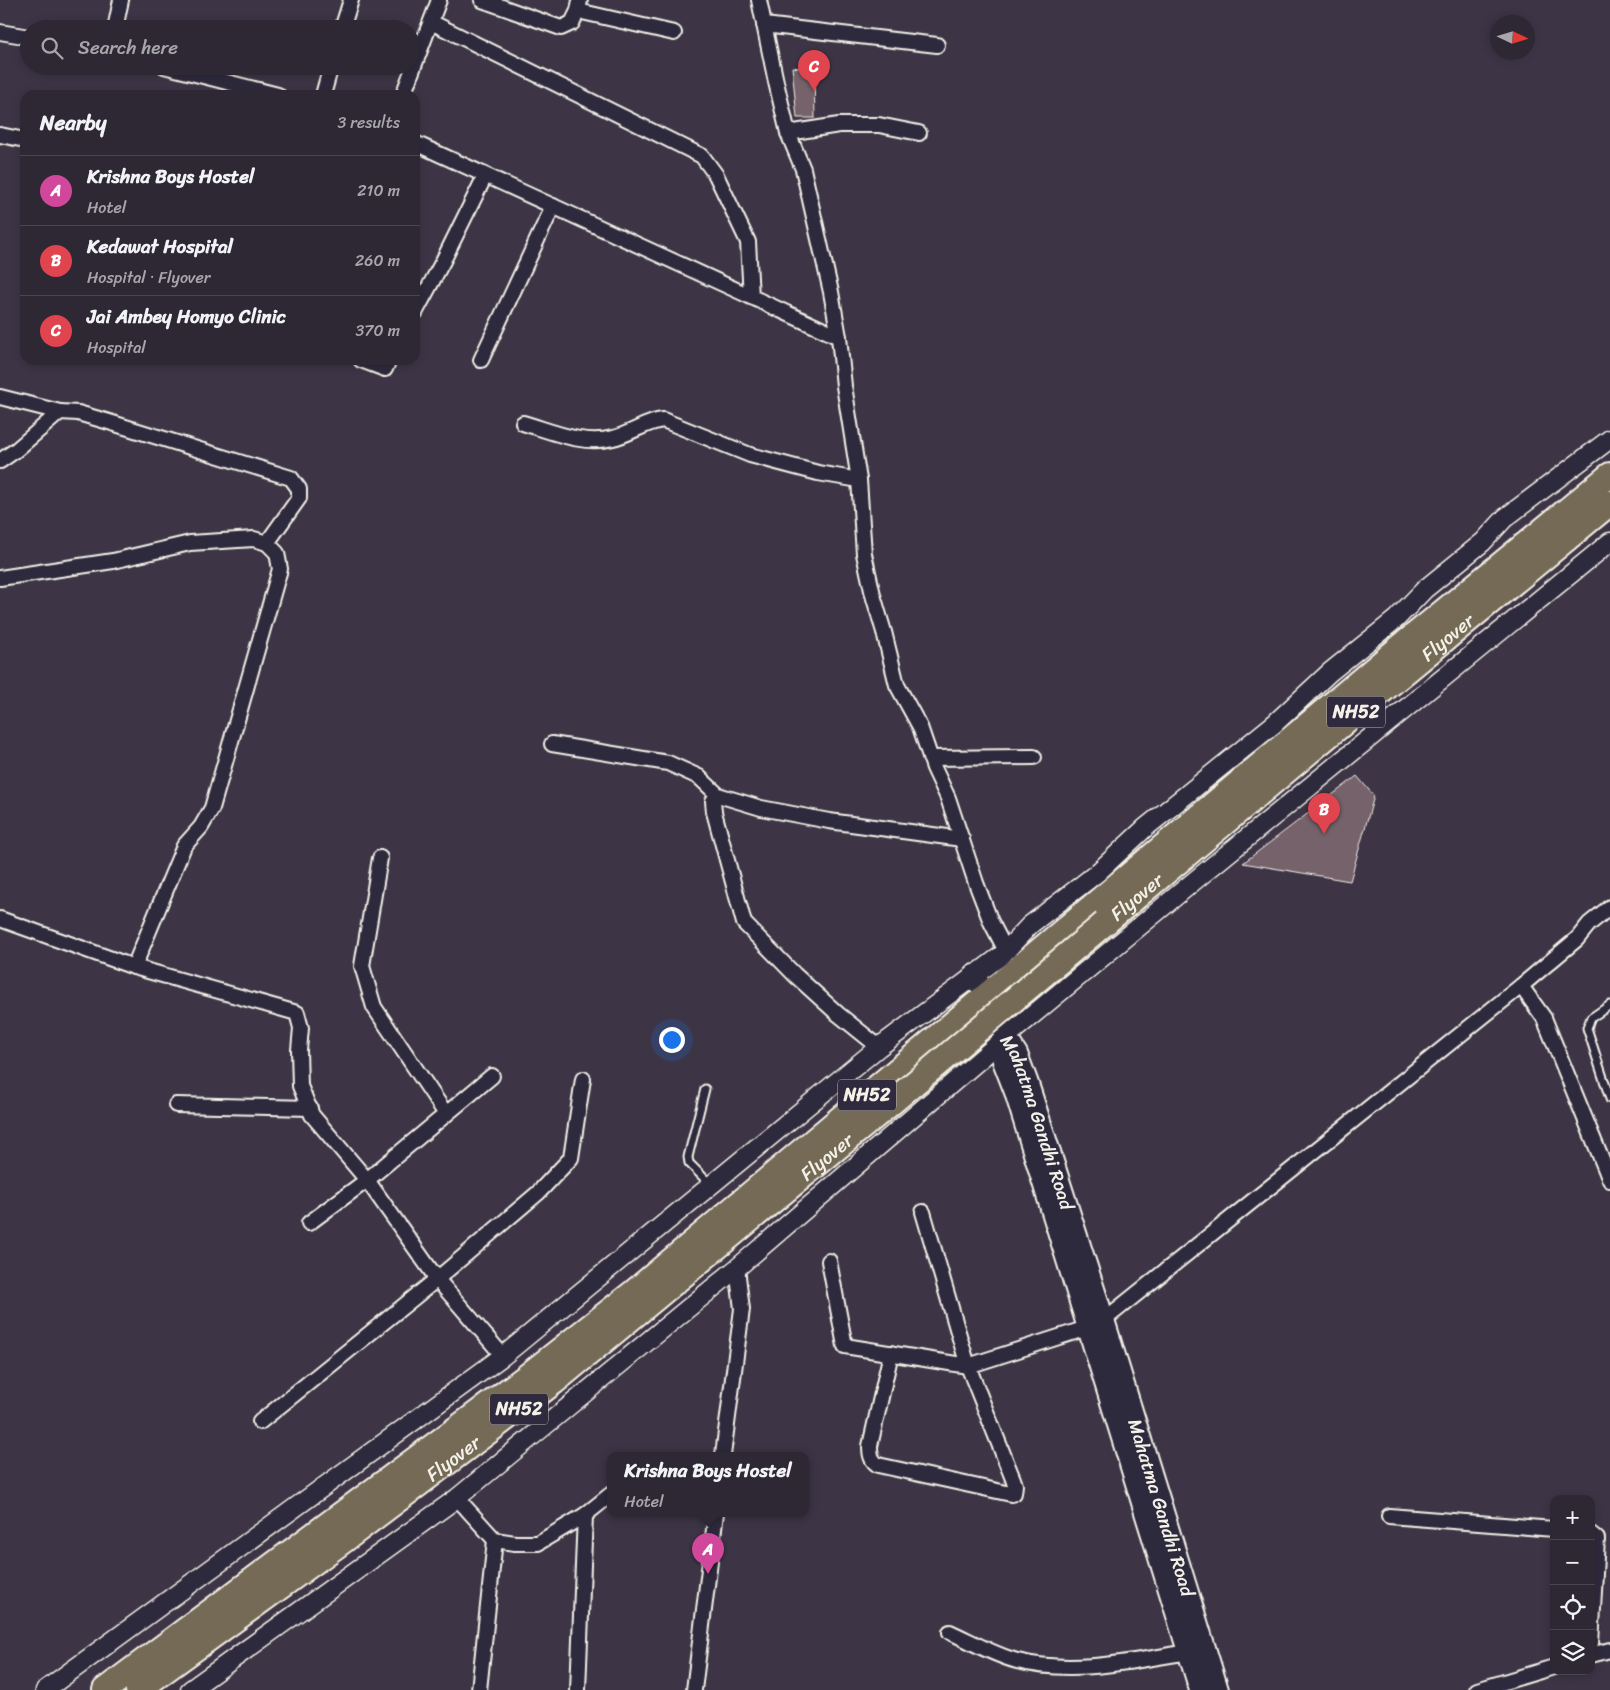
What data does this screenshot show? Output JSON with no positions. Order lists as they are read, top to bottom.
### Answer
{
  "streets": {
    "highway": ["Flyover", "NH52"],
    "main road": ["Mahatma Gandhi Road"]
  },
  "crossings": [
    ["NH52", "Mahatma Gandhi Road"]
  ],
  "north": "right",
  "page": {
    "search": "Search here",
    "pins": ["C", "B", "A"],
    "heading": ["Nearby", "3 results"],
    "list": [
      {
        "mark": "A",
        "name": "Krishna Boys Hostel",
        "note": "Hotel",
        "value": "210 m"
      },
      {
        "mark": "B",
        "name": "Kedawat Hospital",
        "note": "Hospital · Flyover",
        "value": "260 m"
      },
      {
        "mark": "C",
        "name": "Jai Ambey Homyo Clinic",
        "note": "Hospital",
        "value": "370 m"
      }
    ],
    "popup": ["Krishna Boys Hostel", "Hotel"],
    "map_buttons": ["+", "−"]
  }
}
